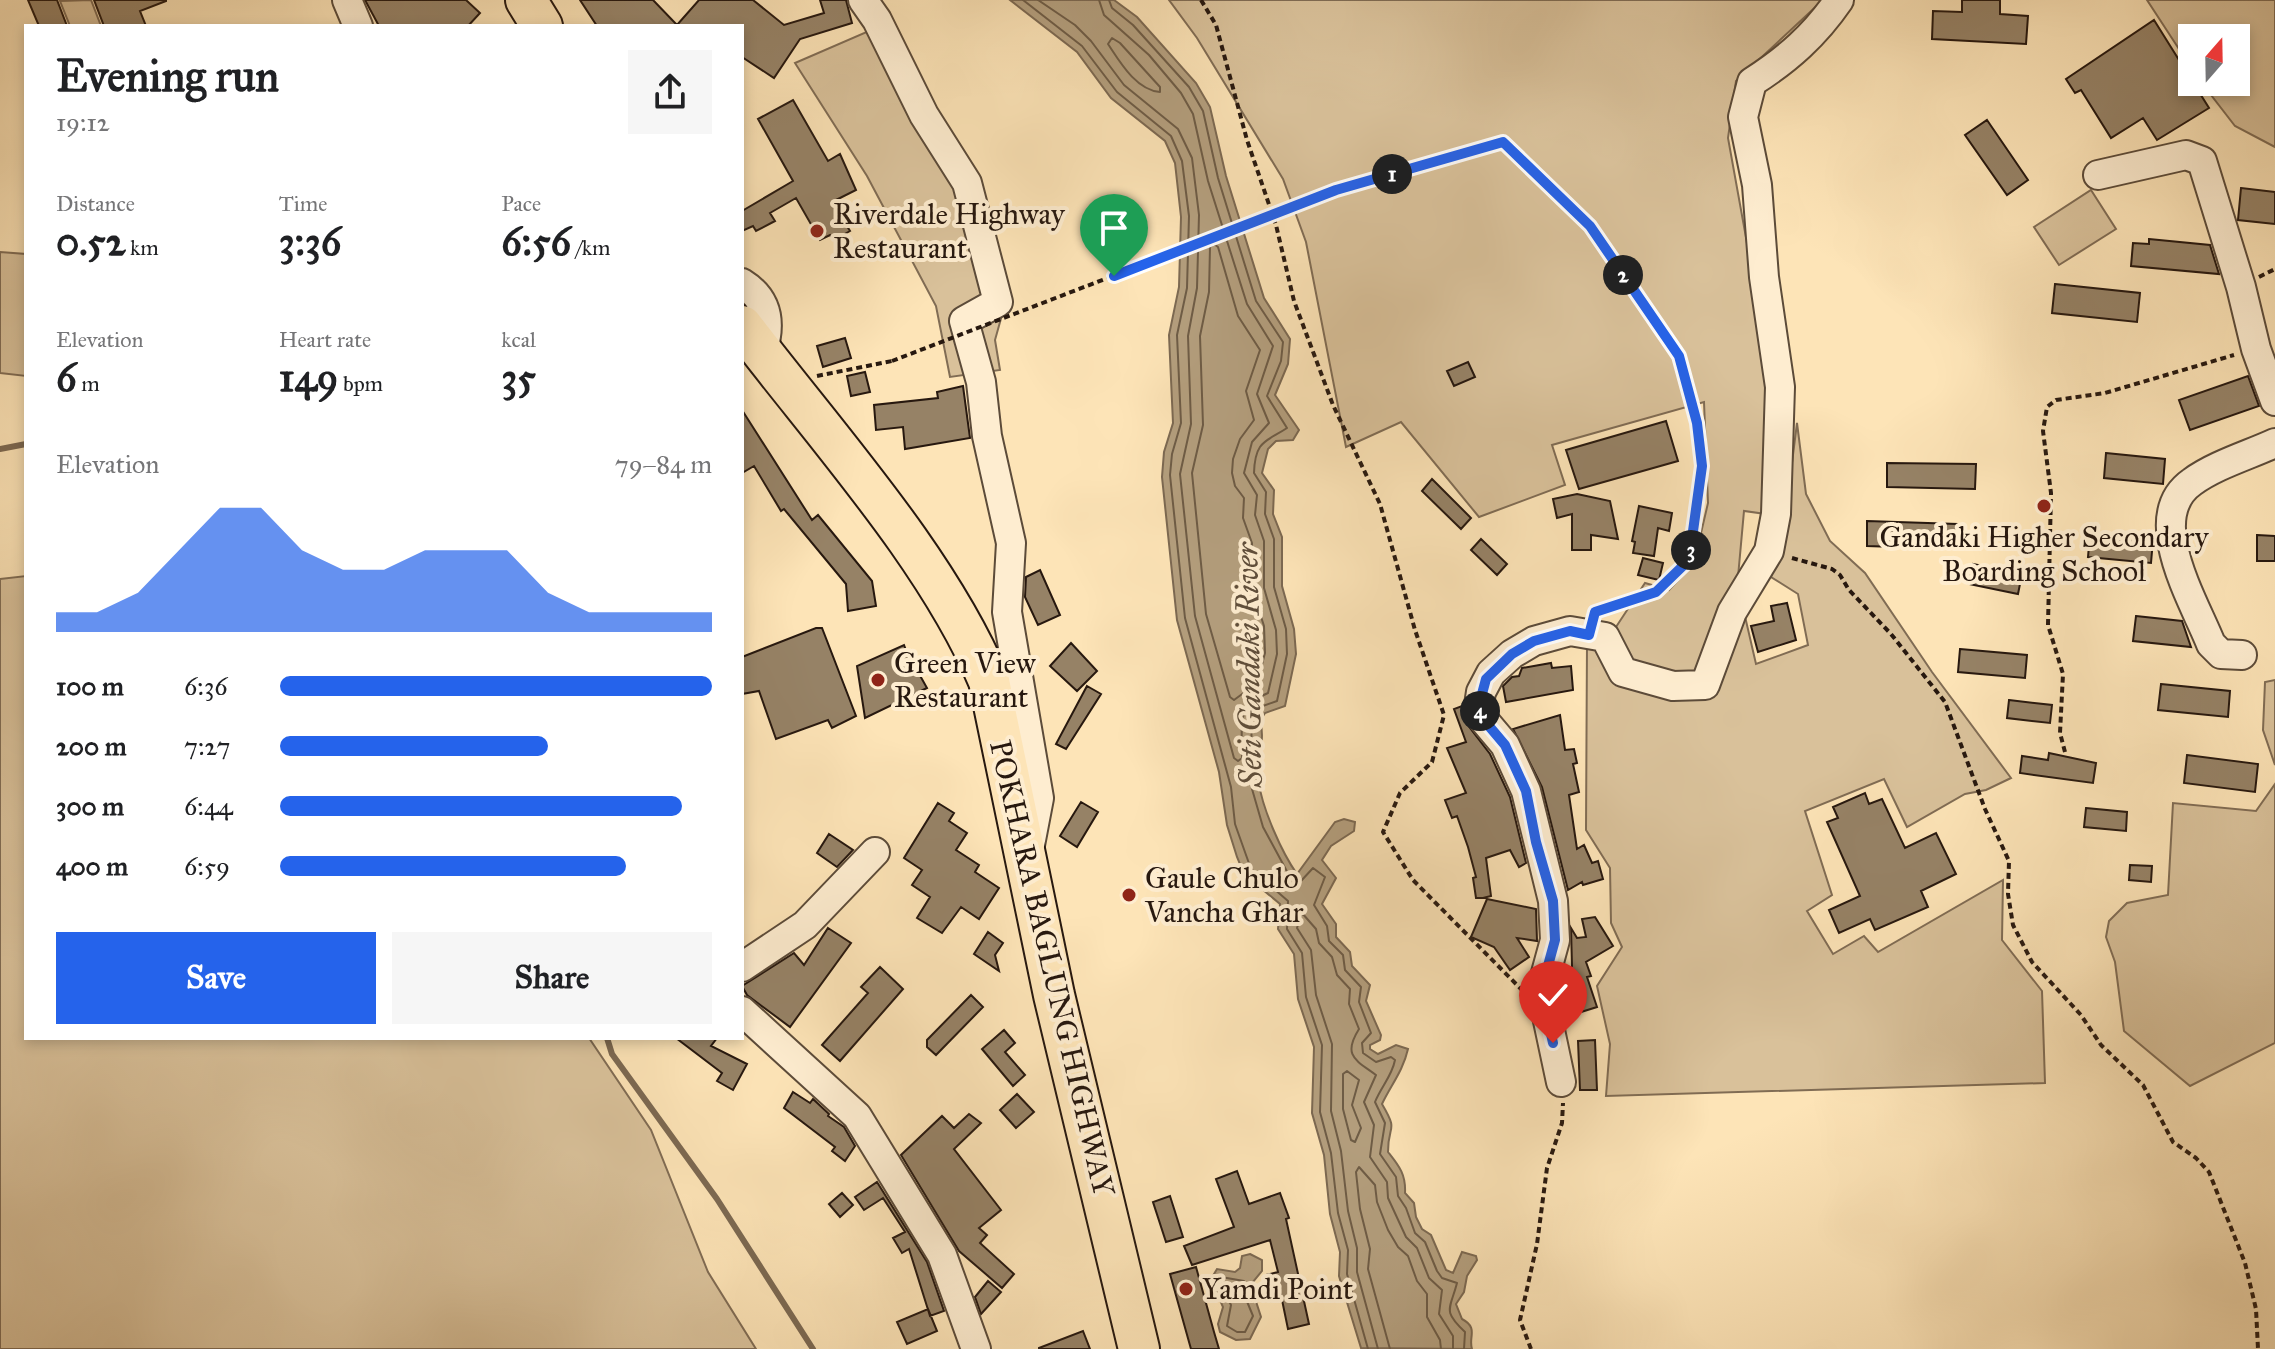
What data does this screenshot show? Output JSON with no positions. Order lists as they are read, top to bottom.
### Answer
{
  "streets": {
    "highway": ["POKHARA BAGLUNG HIGHWAY"]
  },
  "water": ["Seti Gandaki River"],
  "places": [
    "Riverdale Highway Restaurant",
    "Gandaki Higher Secondary Boarding School",
    "Green View Restaurant",
    "Gaule Chulo Vancha Ghar",
    "Yamdi Point"
  ],
  "north": "top",
  "page": {
    "heading": ["Evening run", "19:12"],
    "pins": [
      "1",
      "2",
      "3",
      "4"
    ],
    "stats": [
      ["Distance", "0.52 km"],
      ["Time", "3:36"],
      ["Pace", "6:56 /km"],
      ["Elevation", "6 m"],
      ["Heart rate", "149 bpm"],
      ["kcal", "35"]
    ],
    "chart": ["Elevation", "79–84 m"],
    "list": [
      {
        "name": "100 m",
        "note": "6:36"
      },
      {
        "name": "200 m",
        "note": "7:27"
      },
      {
        "name": "300 m",
        "note": "6:44"
      },
      {
        "name": "400 m",
        "note": "6:59"
      }
    ],
    "buttons": ["Save", "Share"]
  }
}
